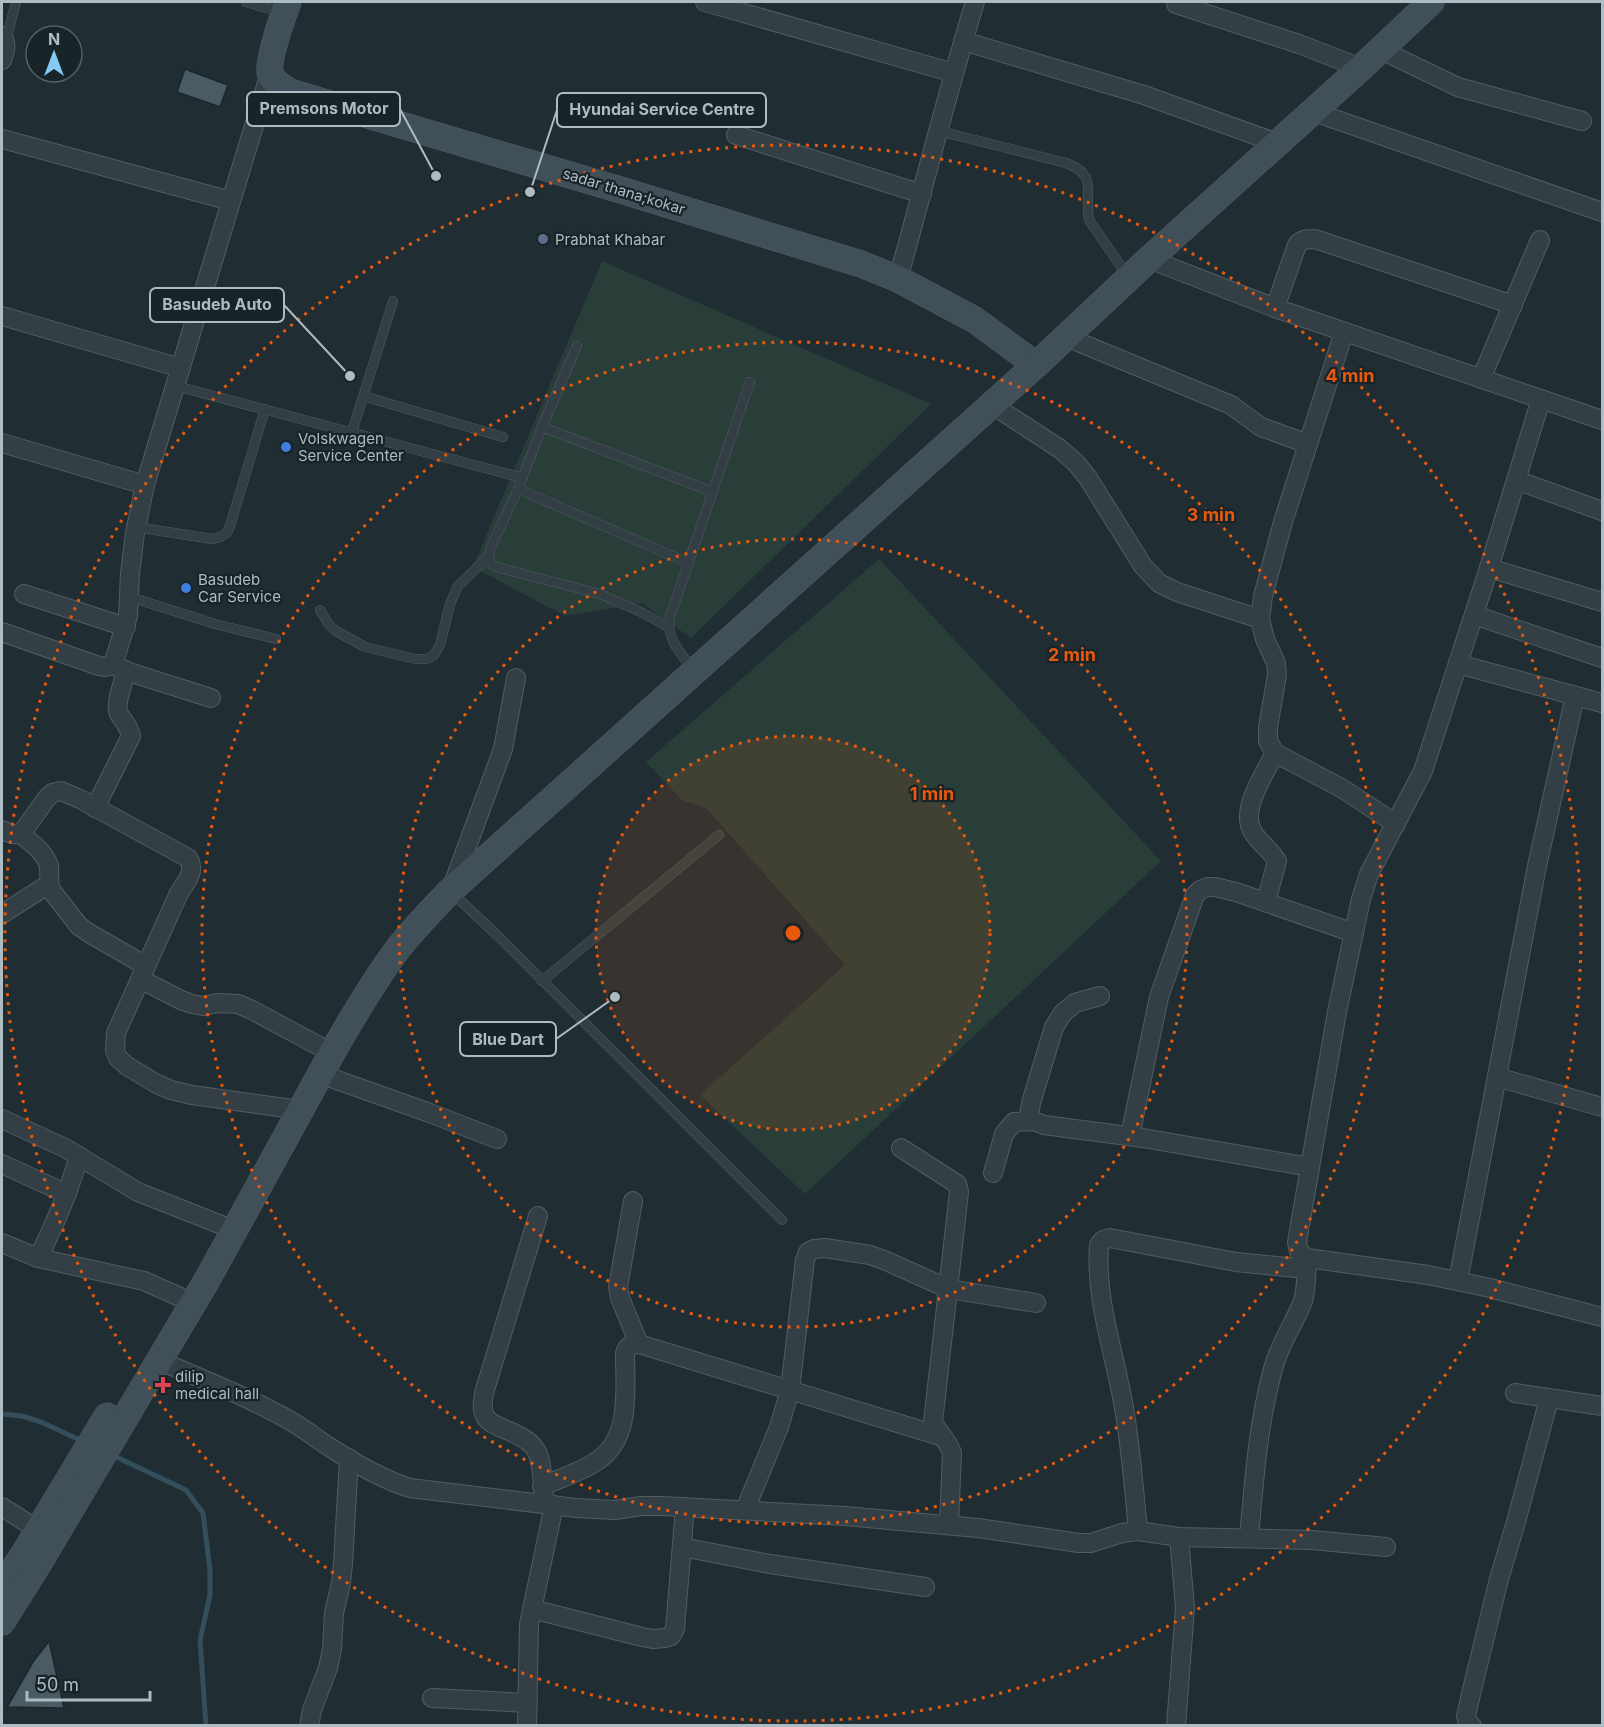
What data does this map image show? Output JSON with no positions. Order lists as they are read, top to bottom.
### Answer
{
  "streets": {
    "main road": ["sadar thana;kokar"]
  },
  "places": {
    "other": [
      "Premsons Motor",
      "Hyundai Service Centre",
      "Prabhat Khabar",
      "Basudeb Auto",
      "Volskwagen Service Center",
      "Basudeb Car Service",
      "Blue Dart"
    ],
    "health": ["dilip medical hall"]
  },
  "scale_bar": "50 m",
  "north": "top",
  "rings": [
    "4 min",
    "3 min",
    "2 min",
    "1 min"
  ]
}
